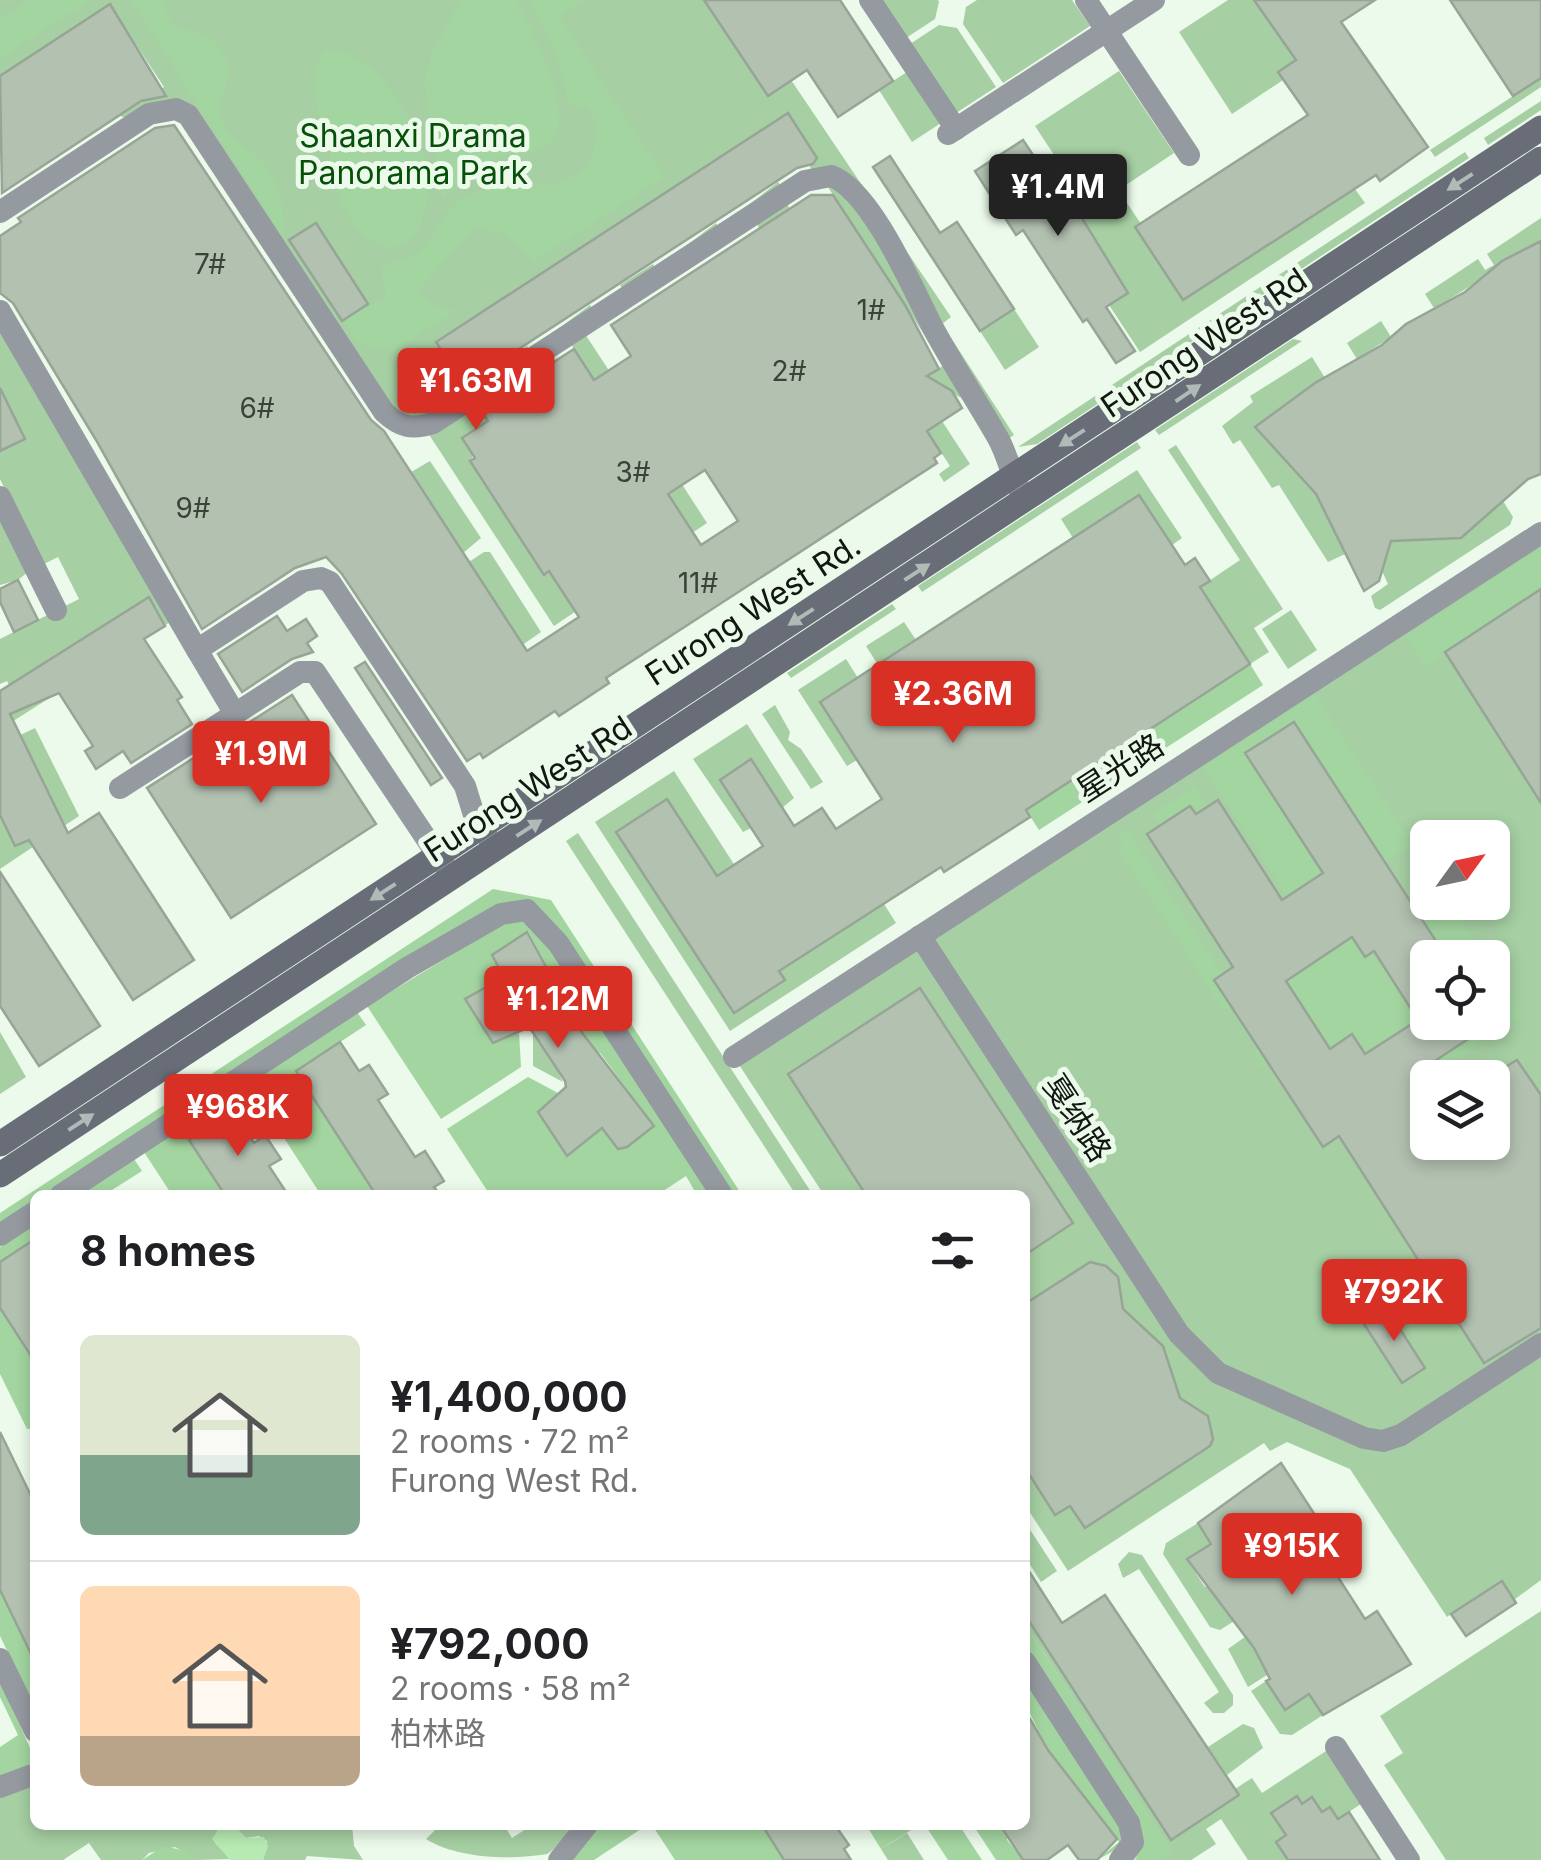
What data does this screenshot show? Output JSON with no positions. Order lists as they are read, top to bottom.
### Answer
{
  "streets": {
    "main road": ["Furong West Rd"],
    "street": ["星光路", "戛纳路"]
  },
  "crossings": [
    ["星光路", "戛纳路"]
  ],
  "parks": ["Shaanxi Drama Panorama Park"],
  "house_numbers": [
    "7#",
    "1#",
    "2#",
    "6#",
    "3#",
    "9#",
    "11#"
  ],
  "north": "top right",
  "page": {
    "price": [
      "¥1.4M",
      "¥1.63M",
      "¥2.36M",
      "¥1.9M",
      "¥1.12M",
      "¥968K",
      "¥792K",
      "¥915K"
    ],
    "heading": "8 homes",
    "list": [
      {
        "name": "¥1,400,000",
        "note": "2 rooms · 72 m² · Furong West Rd."
      },
      {
        "name": "¥792,000",
        "note": "2 rooms · 58 m² · 柏林路"
      }
    ]
  }
}
